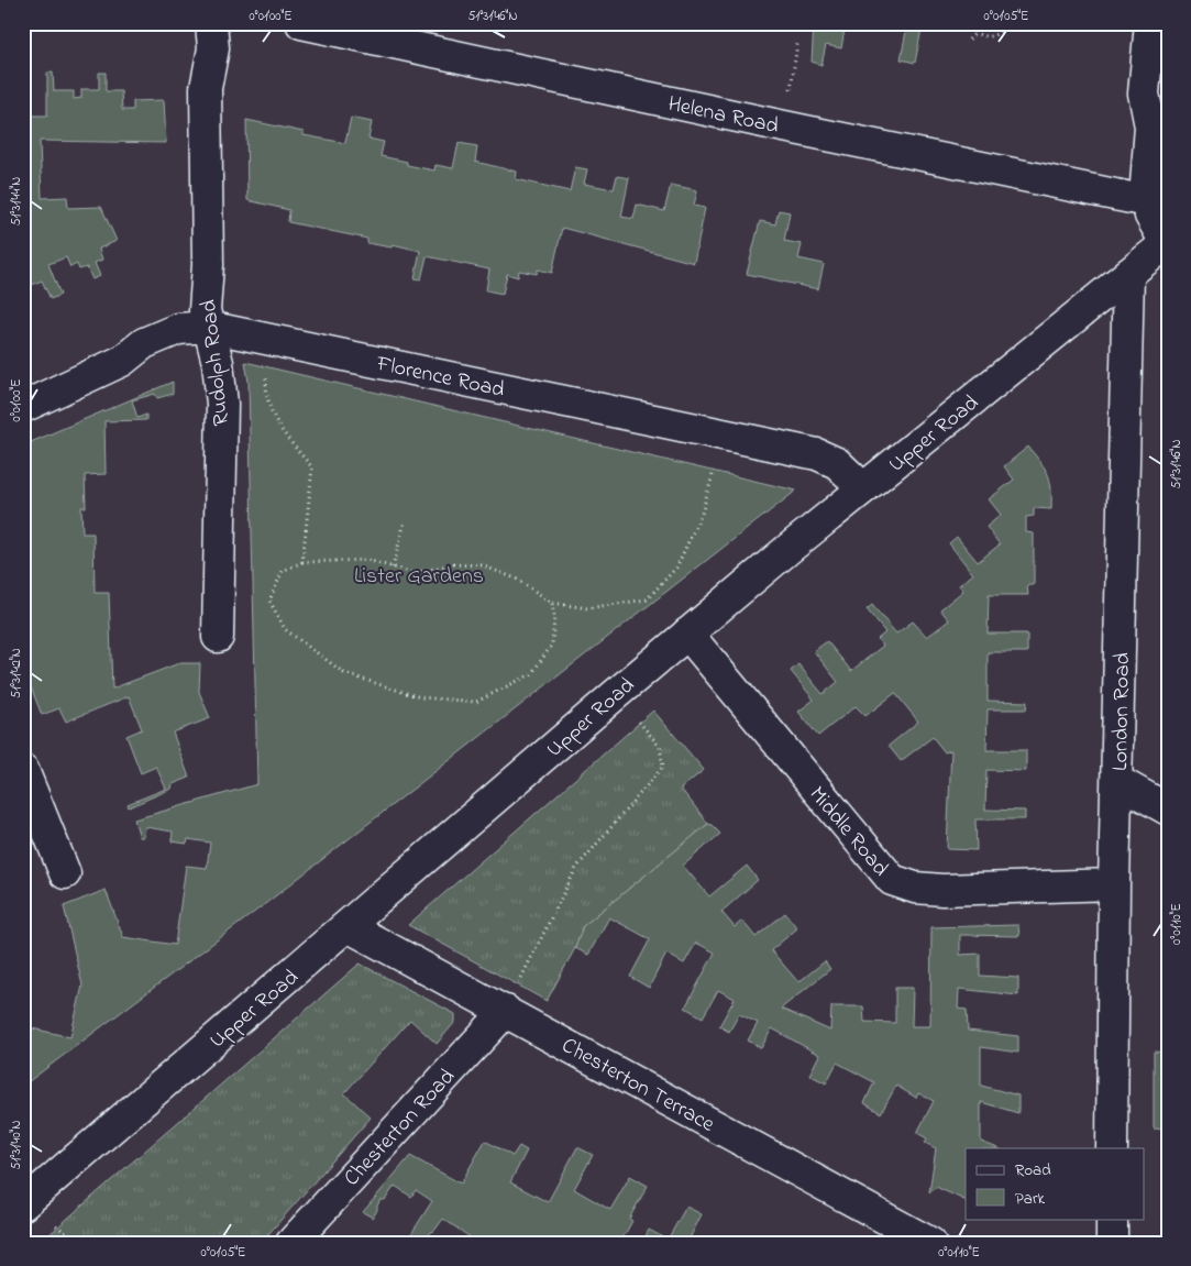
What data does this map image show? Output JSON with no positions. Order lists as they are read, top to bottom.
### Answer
{
  "streets": {
    "street": [
      "Helena Road",
      "Rudolph Road",
      "Florence Road",
      "Upper Road",
      "London Road",
      "Middle Road",
      "Chesterton Terrace",
      "Chesterton Road"
    ]
  },
  "crossings": [
    ["Rudolph Road", "Florence Road"],
    ["Florence Road", "Upper Road"],
    ["Upper Road", "London Road"],
    ["Upper Road", "Middle Road"],
    ["Upper Road", "Chesterton Terrace"],
    ["London Road", "Middle Road"],
    ["Chesterton Terrace", "Chesterton Road"]
  ],
  "parks": ["Lister Gardens"],
  "legend": ["Road", "Park"],
  "coordinates": [
    "0°01'00\"E",
    "51°31'46\"N",
    "0°01'05\"E",
    "51°31'44\"N",
    "51°31'42\"N",
    "0°01'10\"E",
    "51°31'40\"N"
  ]
}
